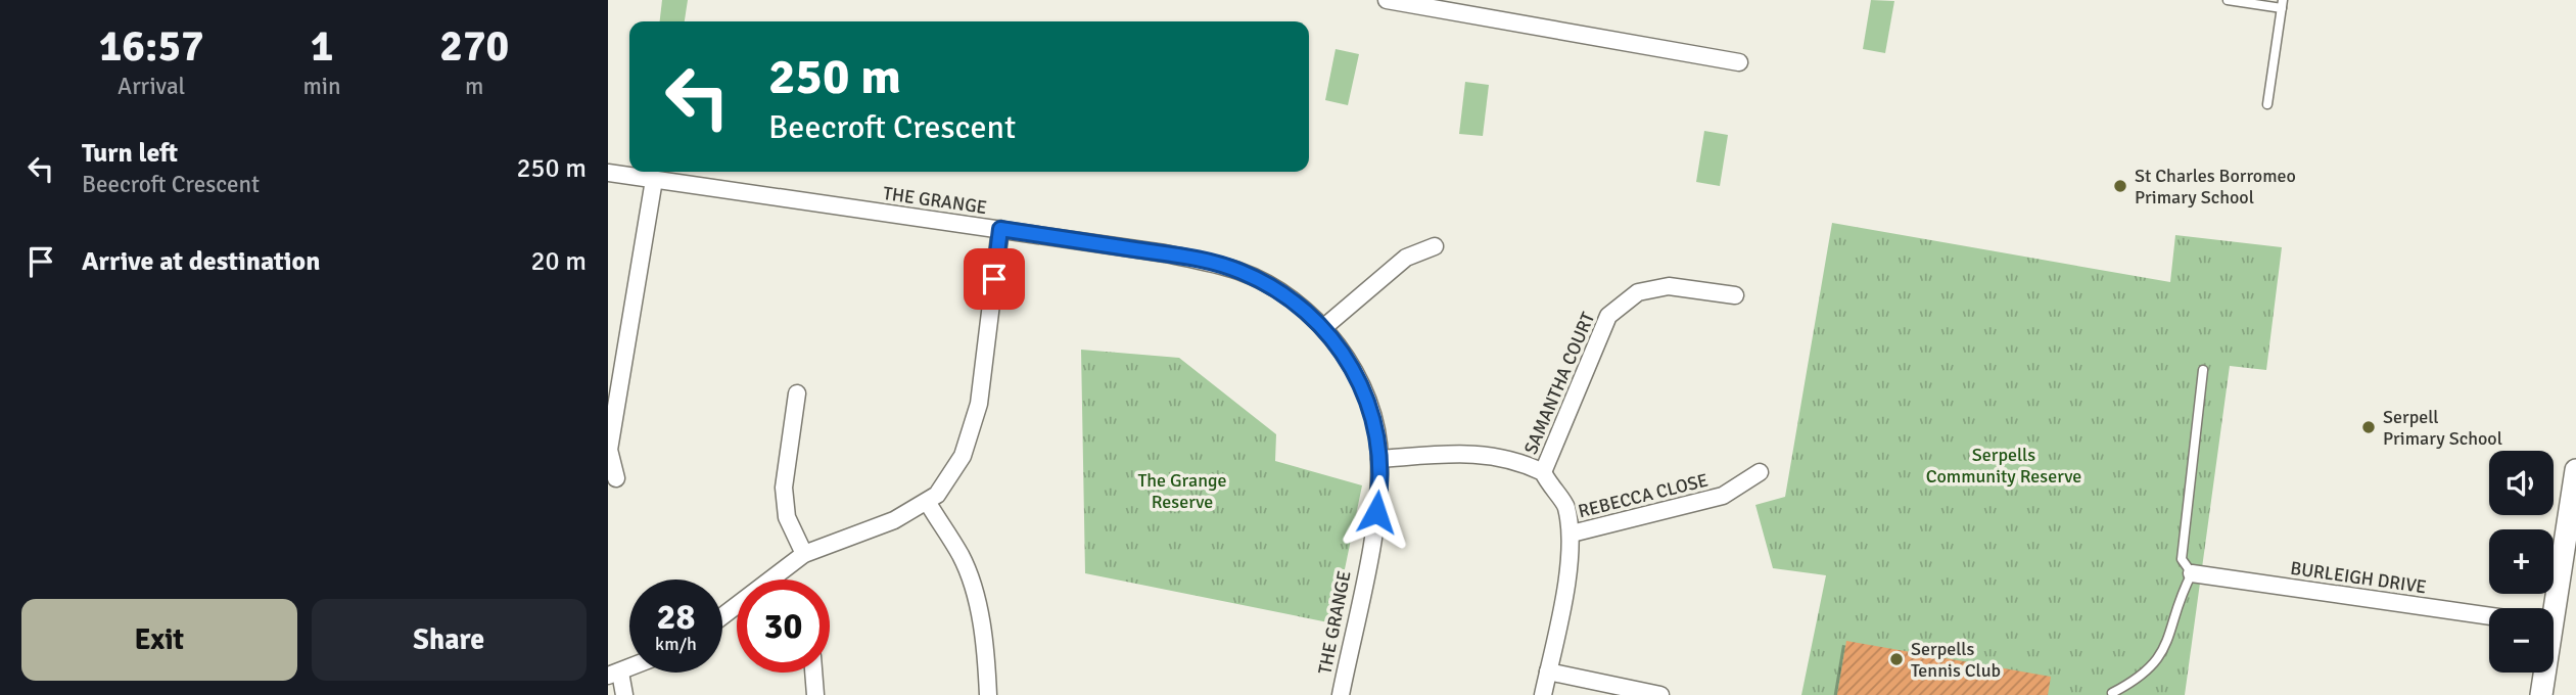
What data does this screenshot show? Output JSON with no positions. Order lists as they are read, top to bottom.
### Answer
{
  "streets": {
    "street": [
      "THE GRANGE",
      "SAMANTHA COURT",
      "REBECCA CLOSE",
      "BURLEIGH DRIVE"
    ]
  },
  "parks": ["Serpells Community Reserve", "The Grange Reserve"],
  "places": ["St Charles Borromeo Primary School", "Serpell Primary School", "Serpells Tennis Club"],
  "page": {
    "eta": [
      "16:57",
      "Arrival",
      "1",
      "min",
      "270",
      "m"
    ],
    "turn": ["250 m", "Beecroft Crescent"],
    "list": [
      {
        "name": "Turn left",
        "note": "Beecroft Crescent",
        "value": "250 m"
      },
      {
        "name": "Arrive at destination",
        "value": "20 m"
      }
    ],
    "map_buttons": ["+", "−"],
    "speed": "28 km/h",
    "limit": "30",
    "buttons": ["Exit", "Share"]
  }
}
